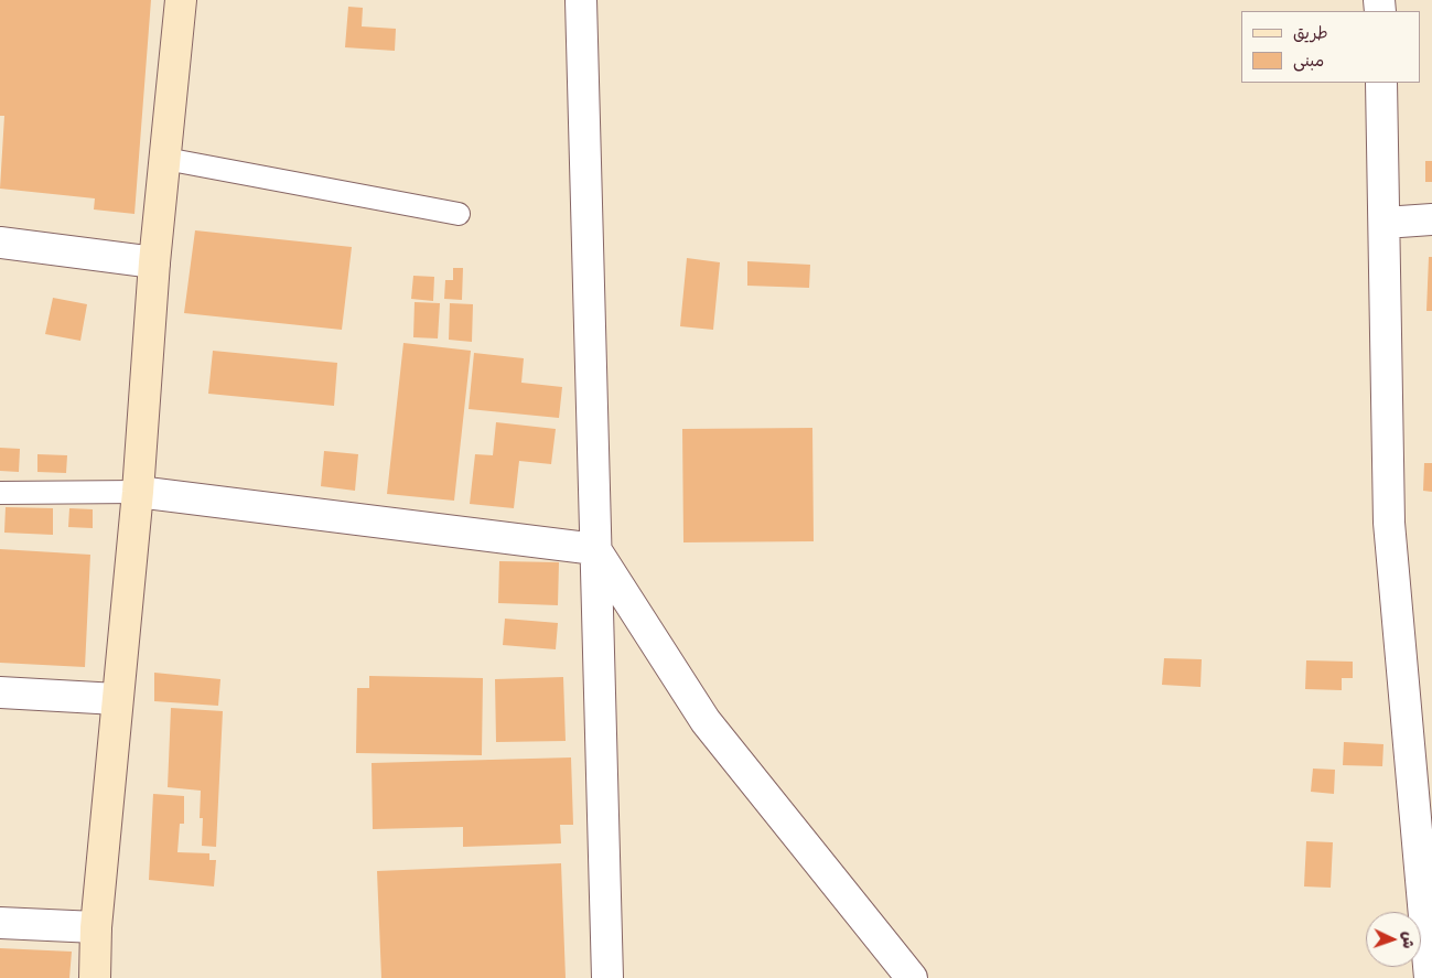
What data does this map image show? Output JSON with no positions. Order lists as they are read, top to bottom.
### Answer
{
  "legend": ["طريق", "مبنى"],
  "north": "right"
}
